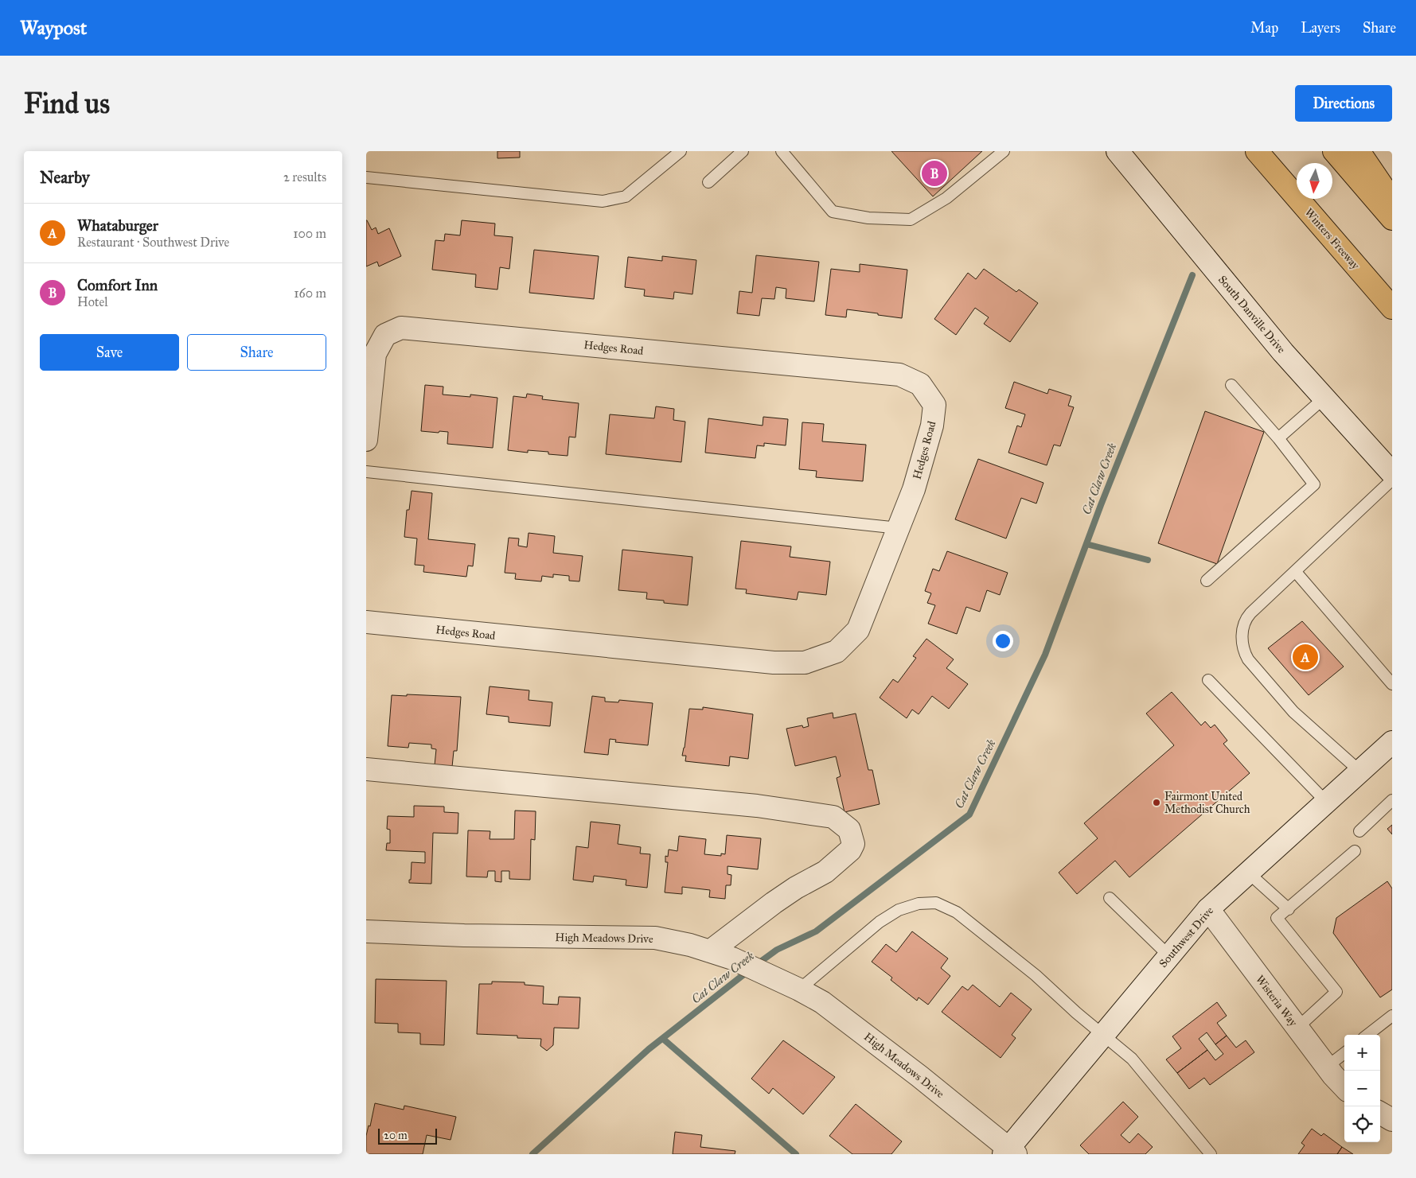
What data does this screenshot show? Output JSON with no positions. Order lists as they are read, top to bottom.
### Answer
{
  "streets": {
    "highway": ["Winters Freeway"],
    "street": [
      "South Danville Drive",
      "Hedges Road",
      "Southwest Drive",
      "High Meadows Drive",
      "Wisteria Way"
    ]
  },
  "crossings": [
    ["Southwest Drive", "High Meadows Drive"],
    ["Southwest Drive", "Wisteria Way"]
  ],
  "water": ["Cat Claw Creek"],
  "places": ["Fairmont United Methodist Church"],
  "scale_bar": "20 m",
  "north": "bottom",
  "page": {
    "header": "Waypost",
    "nav": ["Map", "Layers", "Share"],
    "buttons": [
      "Directions",
      ["Save", "Share"]
    ],
    "title": "Find us",
    "heading": ["Nearby", "2 results"],
    "pins": ["B", "A"],
    "list": [
      {
        "mark": "A",
        "name": "Whataburger",
        "note": "Restaurant · Southwest Drive",
        "value": "100 m"
      },
      {
        "mark": "B",
        "name": "Comfort Inn",
        "note": "Hotel",
        "value": "160 m"
      }
    ],
    "map_buttons": ["+", "−"],
    "scale": "20 m"
  }
}
